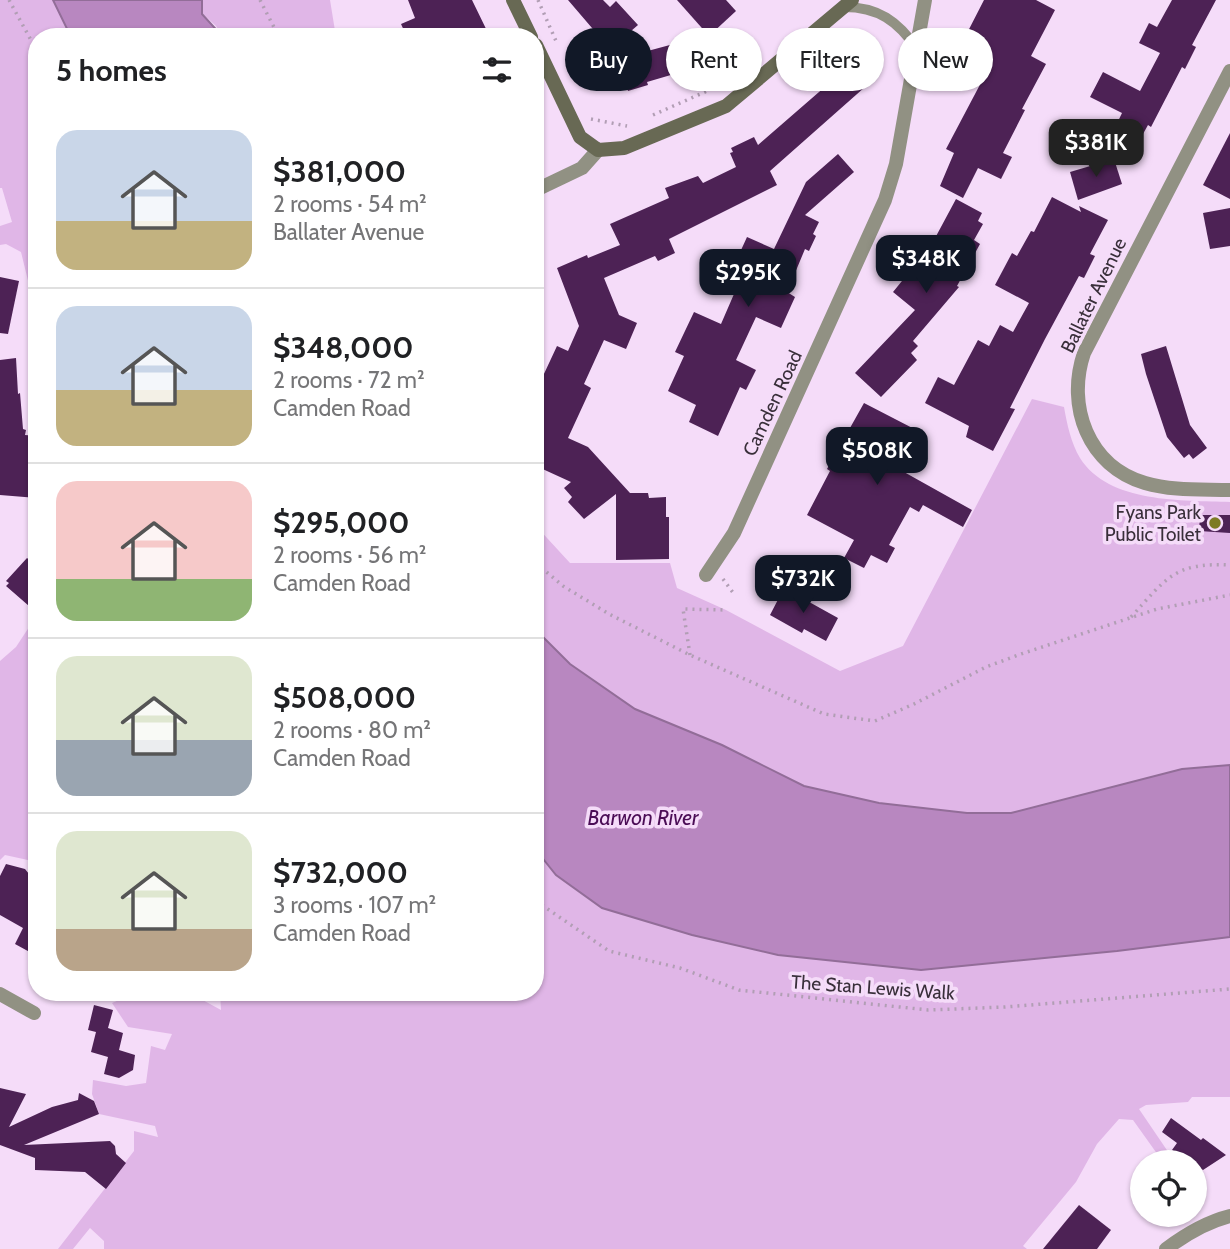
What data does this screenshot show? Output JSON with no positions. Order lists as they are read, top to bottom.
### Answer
{
  "streets": {
    "street": ["Ballater Avenue", "Camden Road"],
    "path": ["The Stan Lewis Walk"]
  },
  "water": ["Barwon River"],
  "places": ["Fyans Park Public Toilet"],
  "page": {
    "chip": [
      "Buy",
      "Rent",
      "Filters",
      "New"
    ],
    "heading": "5 homes",
    "list": [
      {
        "name": "$381,000",
        "note": "2 rooms · 54 m² · Ballater Avenue"
      },
      {
        "name": "$348,000",
        "note": "2 rooms · 72 m² · Camden Road"
      },
      {
        "name": "$295,000",
        "note": "2 rooms · 56 m² · Camden Road"
      },
      {
        "name": "$508,000",
        "note": "2 rooms · 80 m² · Camden Road"
      },
      {
        "name": "$732,000",
        "note": "3 rooms · 107 m² · Camden Road"
      }
    ],
    "price": [
      "$381K",
      "$348K",
      "$295K",
      "$508K",
      "$732K"
    ]
  }
}
